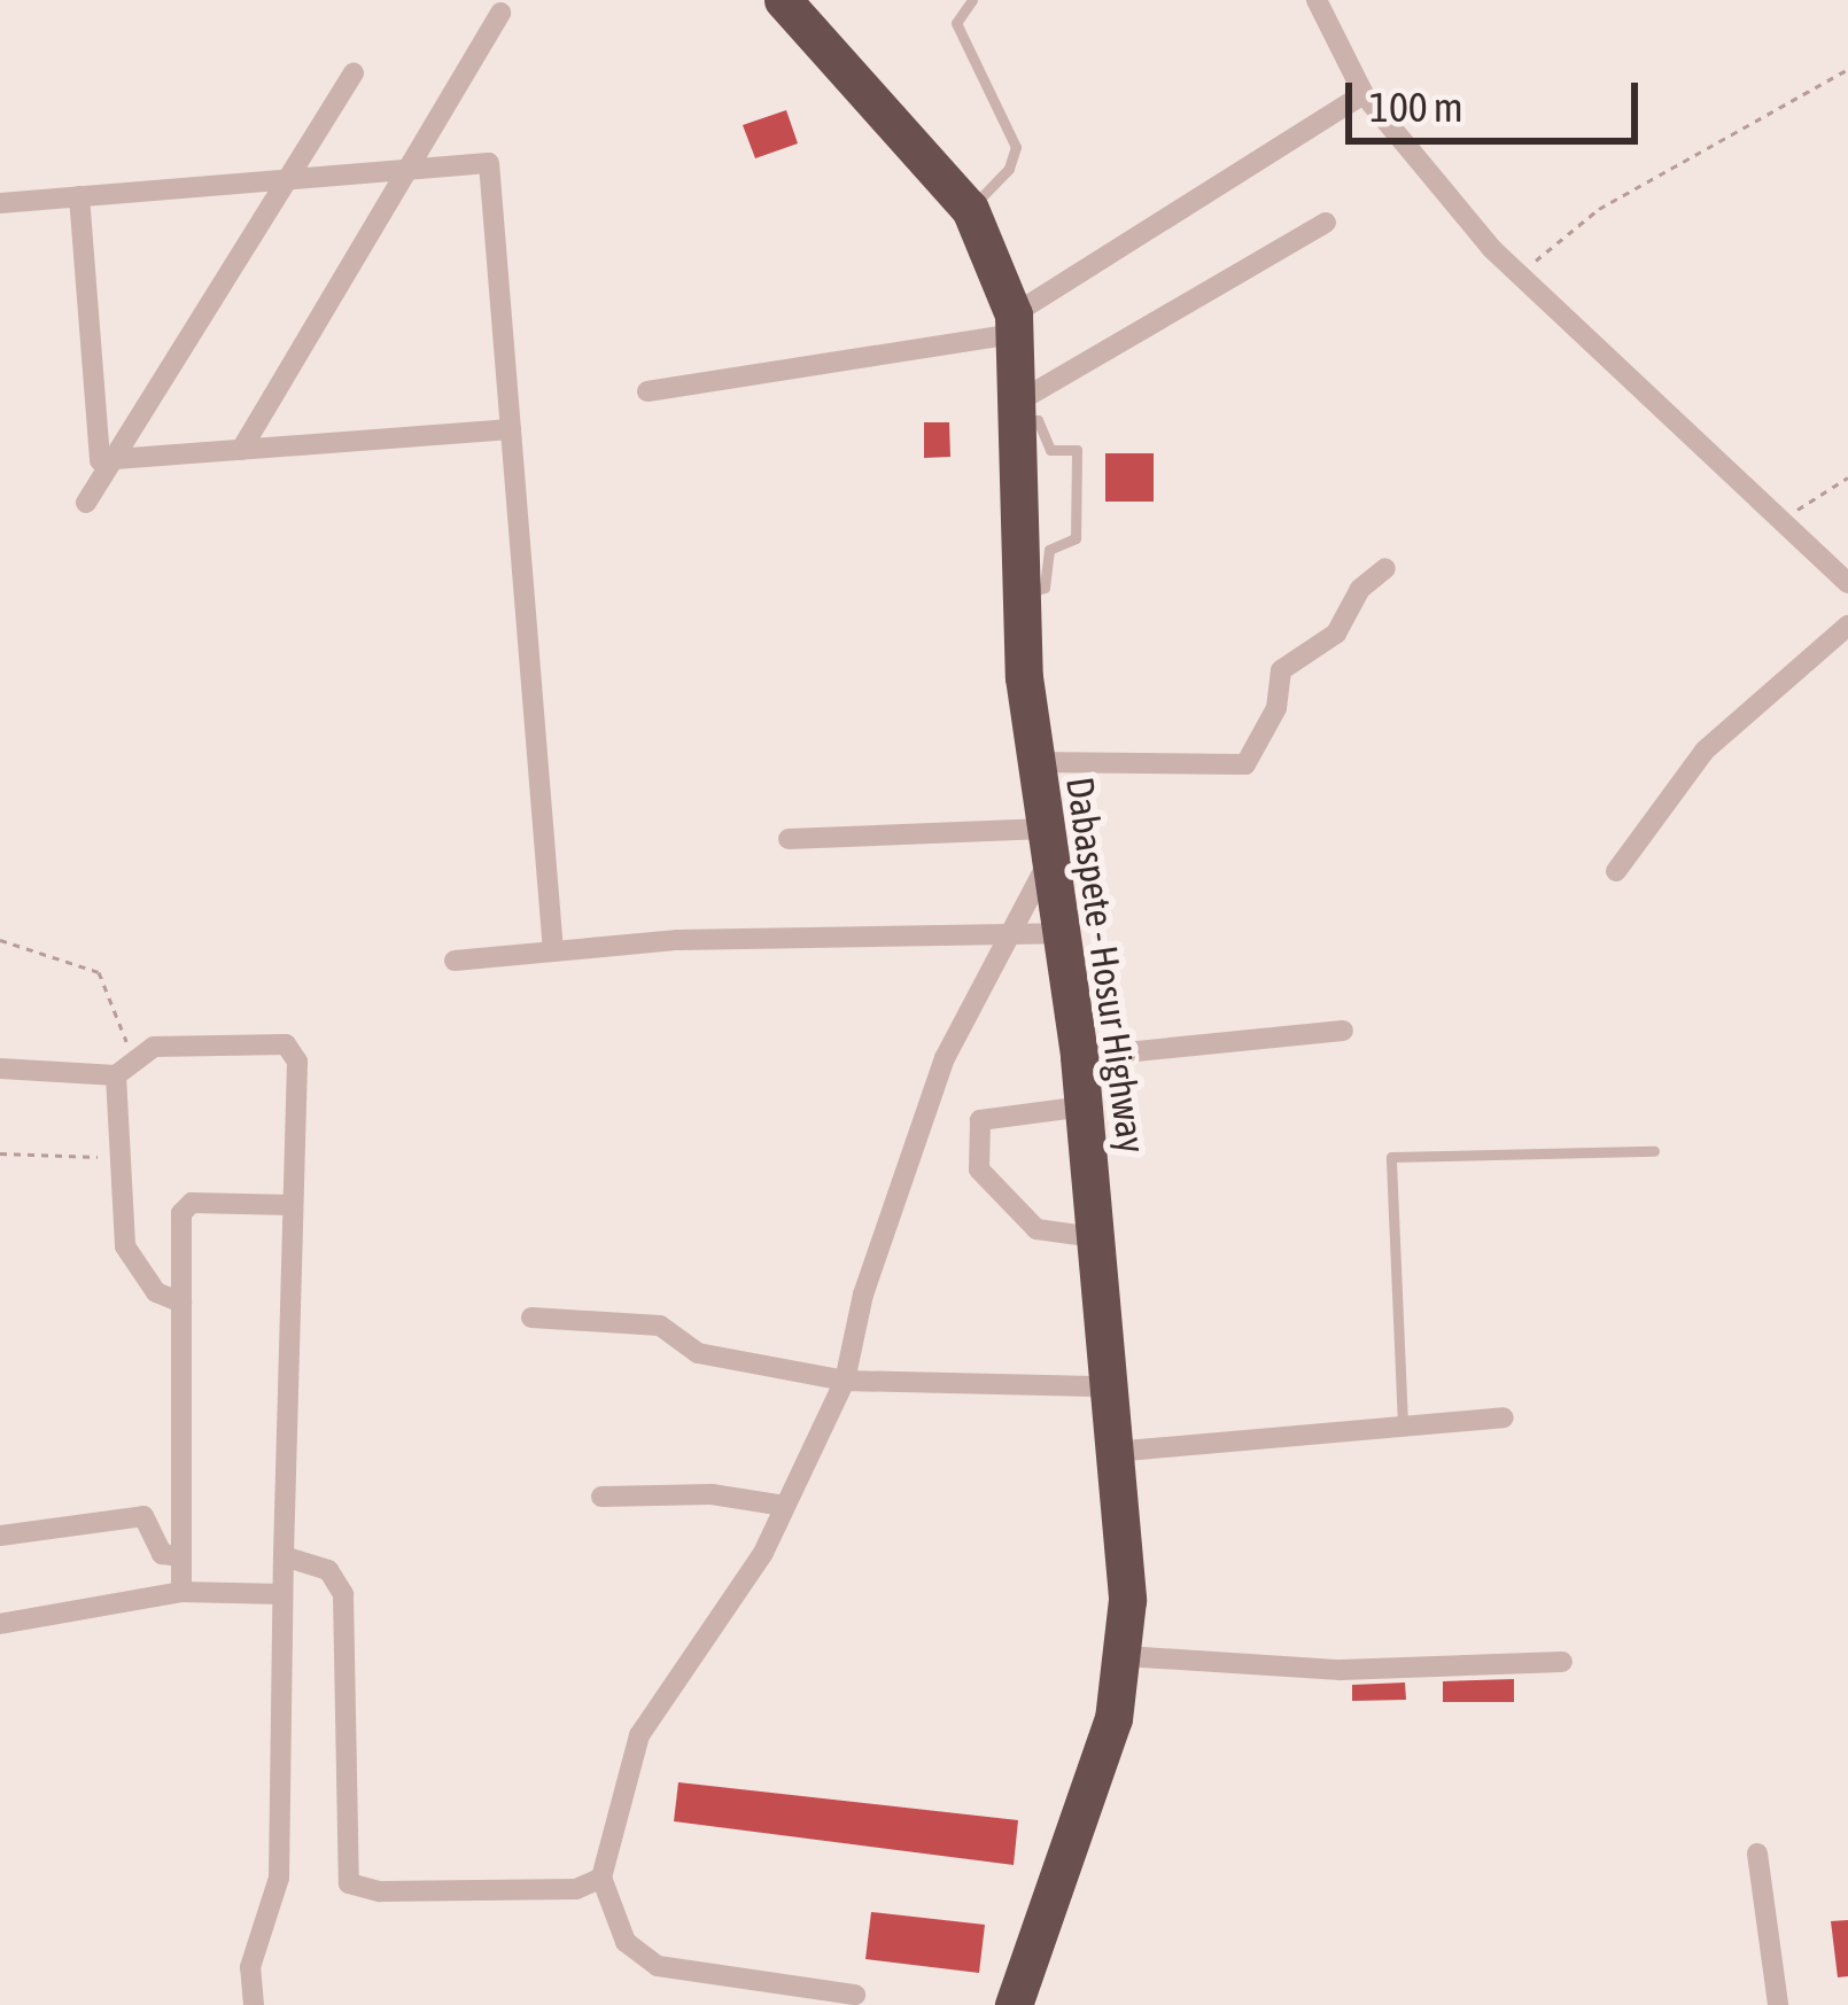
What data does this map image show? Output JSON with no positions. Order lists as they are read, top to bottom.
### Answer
{
  "streets": {
    "highway": ["Dabaspete - Hosur Highway"]
  },
  "scale_bar": "100 m"
}
